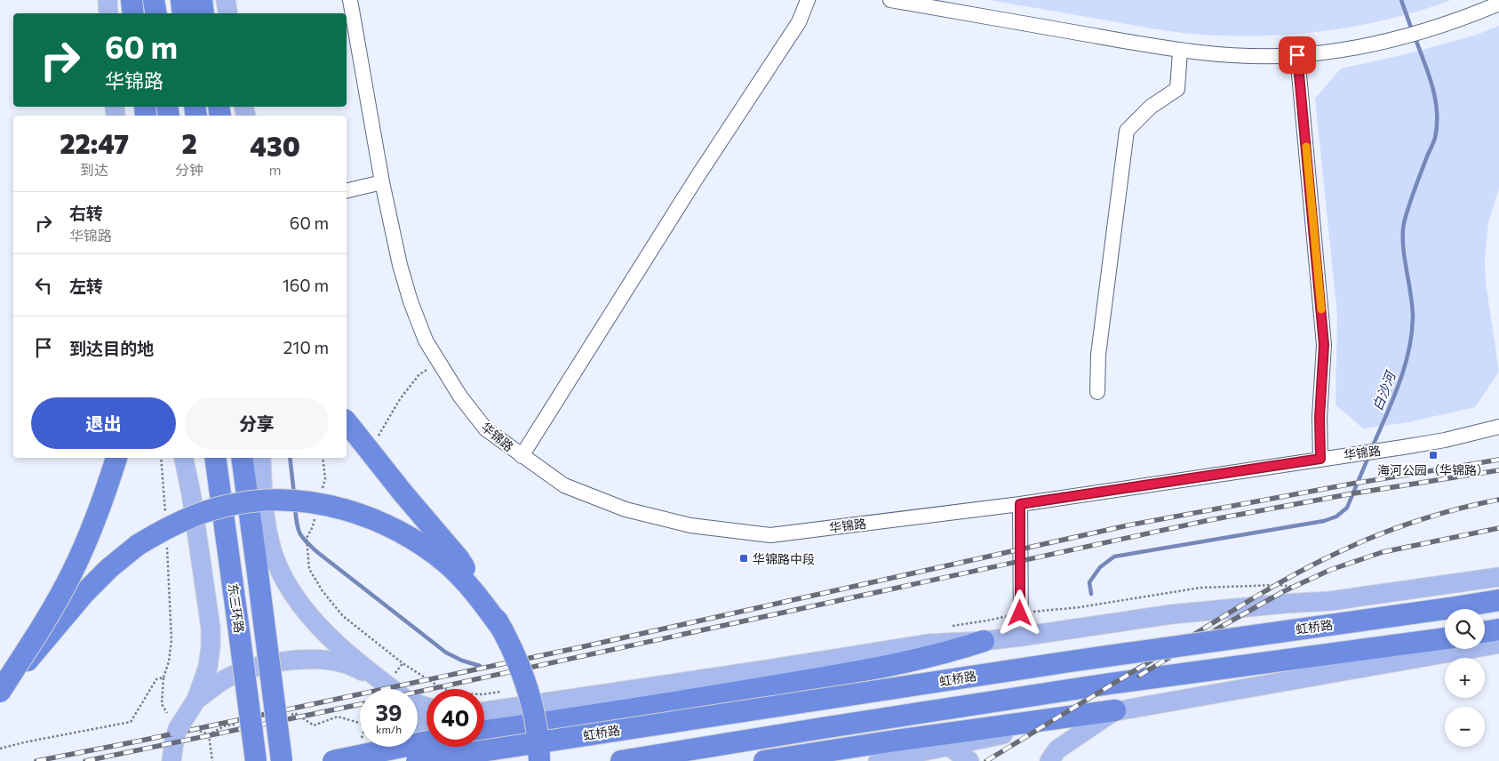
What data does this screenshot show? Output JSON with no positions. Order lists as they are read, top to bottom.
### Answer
{
  "streets": {
    "highway": ["东三环路", "虹桥路"],
    "street": ["华锦路"]
  },
  "water": ["白沙河"],
  "places": {
    "transit": ["海河公园（华锦路）", "华锦路中段"]
  },
  "page": {
    "turn": ["60 m", "华锦路"],
    "eta": [
      "22:47",
      "到达",
      "2",
      "分钟",
      "430",
      "m"
    ],
    "list": [
      {
        "name": "右转",
        "note": "华锦路",
        "value": "60 m"
      },
      {
        "name": "左转",
        "value": "160 m"
      },
      {
        "name": "到达目的地",
        "value": "210 m"
      }
    ],
    "buttons": ["退出", "分享"],
    "map_buttons": ["+", "−"],
    "speed": "39 km/h",
    "limit": "40"
  }
}
